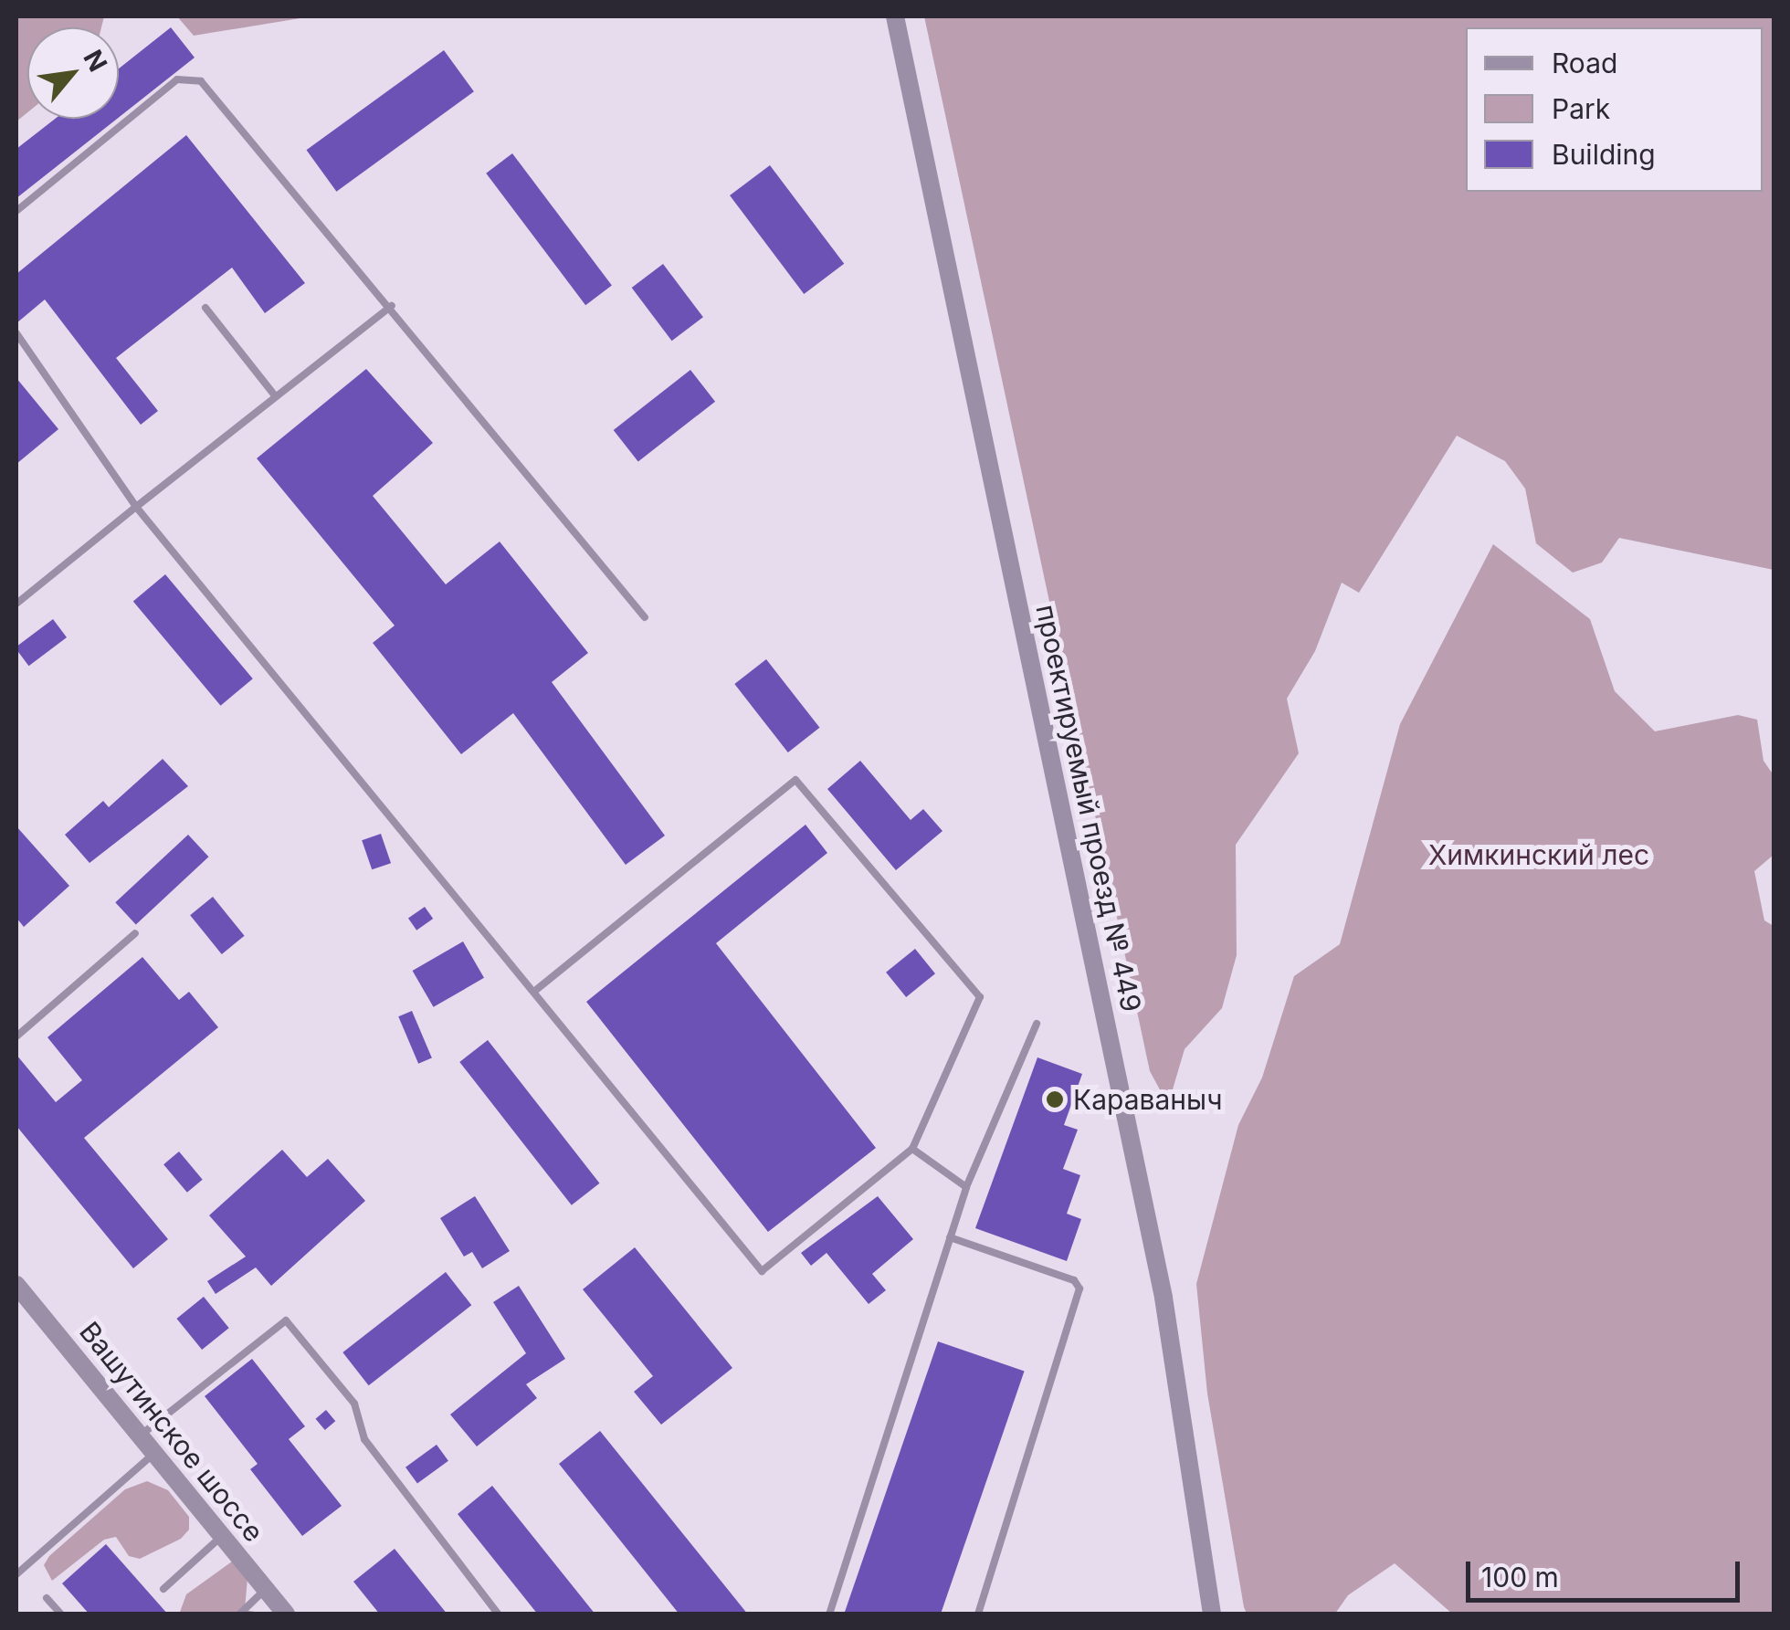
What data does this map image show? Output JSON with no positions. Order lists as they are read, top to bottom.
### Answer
{
  "streets": {
    "street": ["проектируемый проезд № 449", "Вашутинское шоссе"]
  },
  "parks": ["Химкинский лес"],
  "places": ["Караваныч"],
  "legend": ["Road", "Park", "Building"],
  "scale_bar": "100 m",
  "north": "top right"
}
